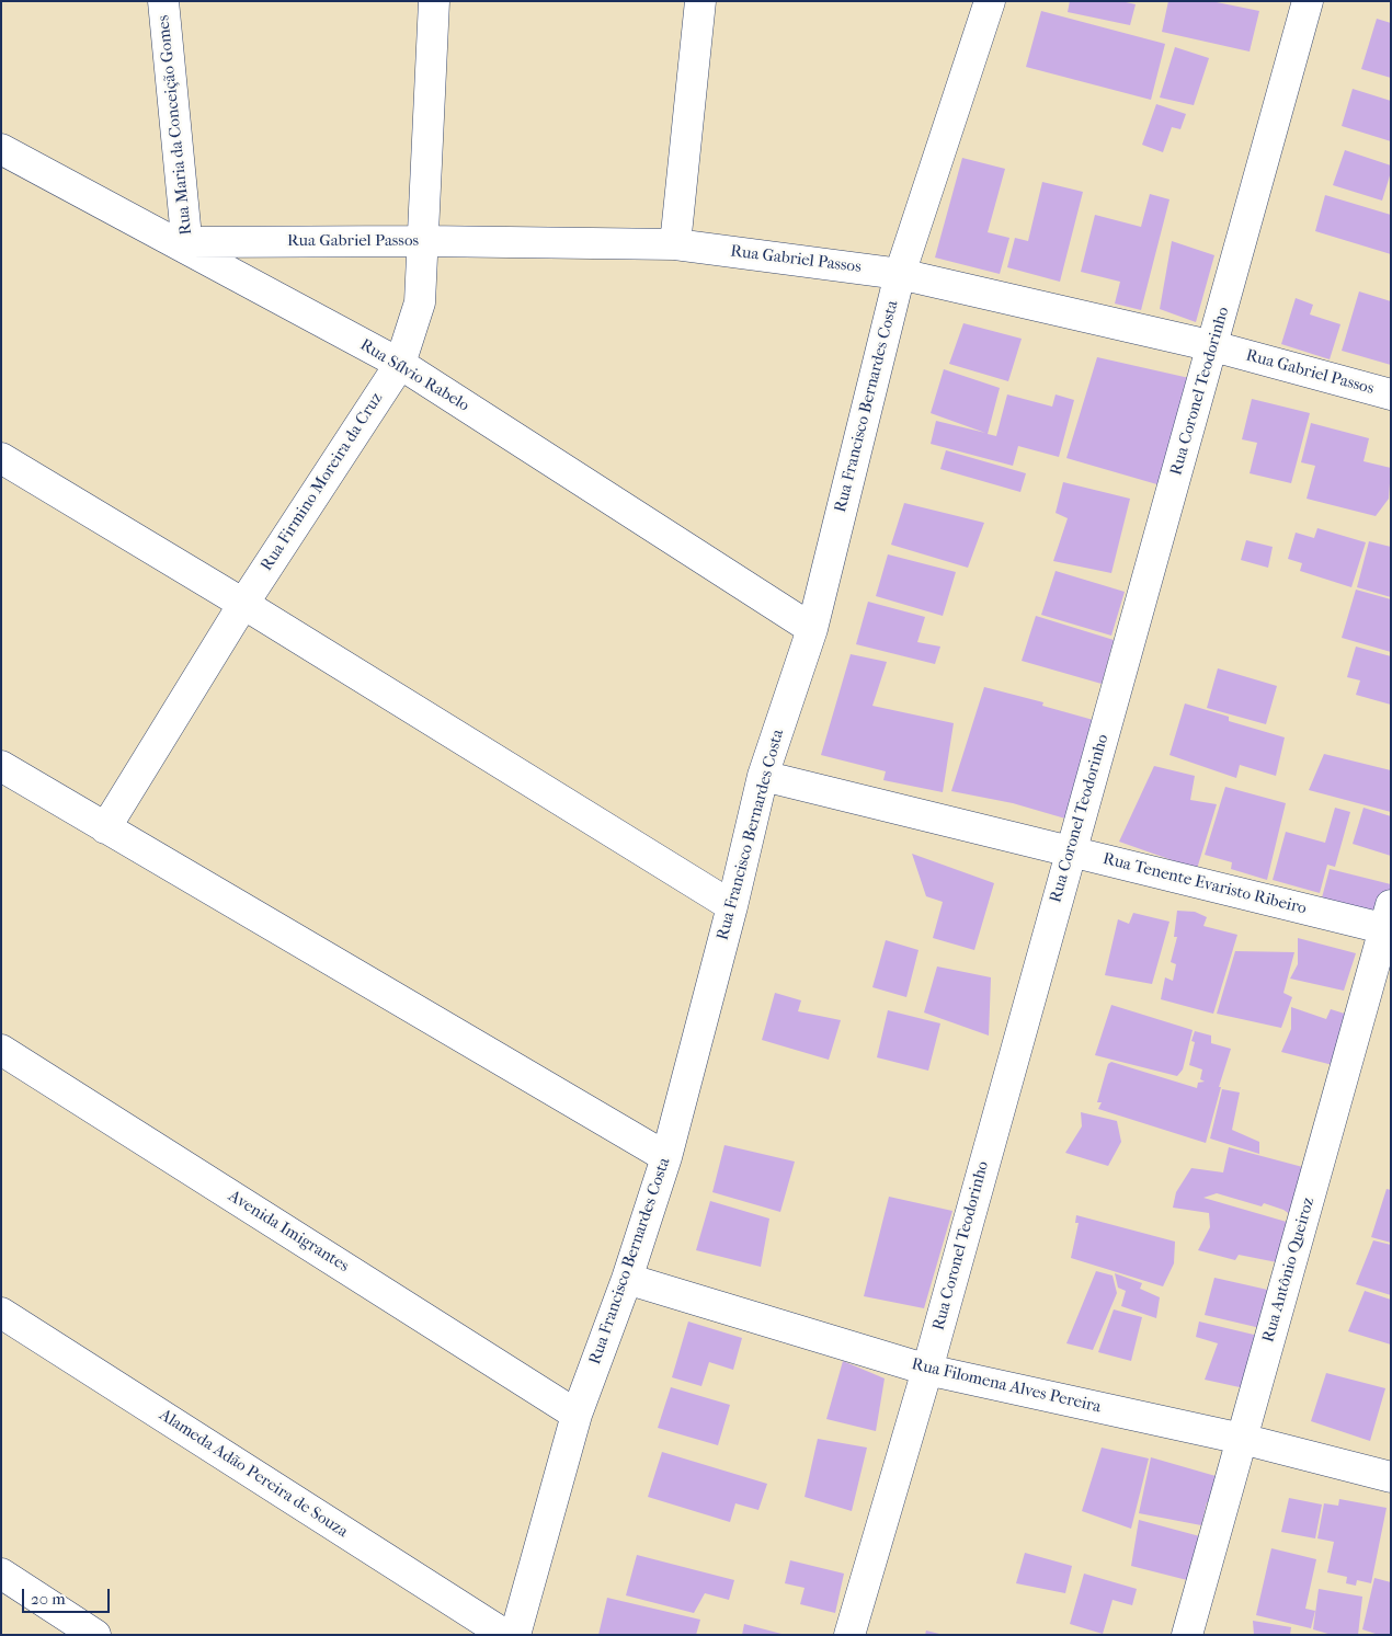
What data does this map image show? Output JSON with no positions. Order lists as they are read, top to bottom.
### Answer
{
  "streets": {
    "street": [
      "Rua Maria da Conceição Gomes",
      "Rua Gabriel Passos",
      "Rua Sílvio Rabelo",
      "Rua Coronel Teodorinho",
      "Rua Francisco Bernardes Costa",
      "Rua Firmino Moreira da Cruz",
      "Rua Tenente Evaristo Ribeiro",
      "Avenida Imigrantes",
      "Rua Antônio Queiroz",
      "Rua Filomena Alves Pereira",
      "Alameda Adão Pereira de Souza"
    ]
  },
  "crossings": [
    ["Rua Maria da Conceição Gomes", "Rua Gabriel Passos"],
    ["Rua Maria da Conceição Gomes", "Rua Sílvio Rabelo"],
    ["Rua Gabriel Passos", "Rua Sílvio Rabelo"],
    ["Rua Gabriel Passos", "Rua Coronel Teodorinho"],
    ["Rua Gabriel Passos", "Rua Francisco Bernardes Costa"],
    ["Rua Gabriel Passos", "Rua Firmino Moreira da Cruz"],
    ["Rua Sílvio Rabelo", "Rua Francisco Bernardes Costa"],
    ["Rua Sílvio Rabelo", "Rua Firmino Moreira da Cruz"],
    ["Rua Coronel Teodorinho", "Rua Tenente Evaristo Ribeiro"],
    ["Rua Coronel Teodorinho", "Rua Filomena Alves Pereira"],
    ["Rua Francisco Bernardes Costa", "Rua Tenente Evaristo Ribeiro"],
    ["Rua Francisco Bernardes Costa", "Avenida Imigrantes"],
    ["Rua Francisco Bernardes Costa", "Rua Filomena Alves Pereira"],
    ["Rua Tenente Evaristo Ribeiro", "Rua Antônio Queiroz"],
    ["Rua Antônio Queiroz", "Rua Filomena Alves Pereira"]
  ],
  "scale_bar": "20 m"
}
